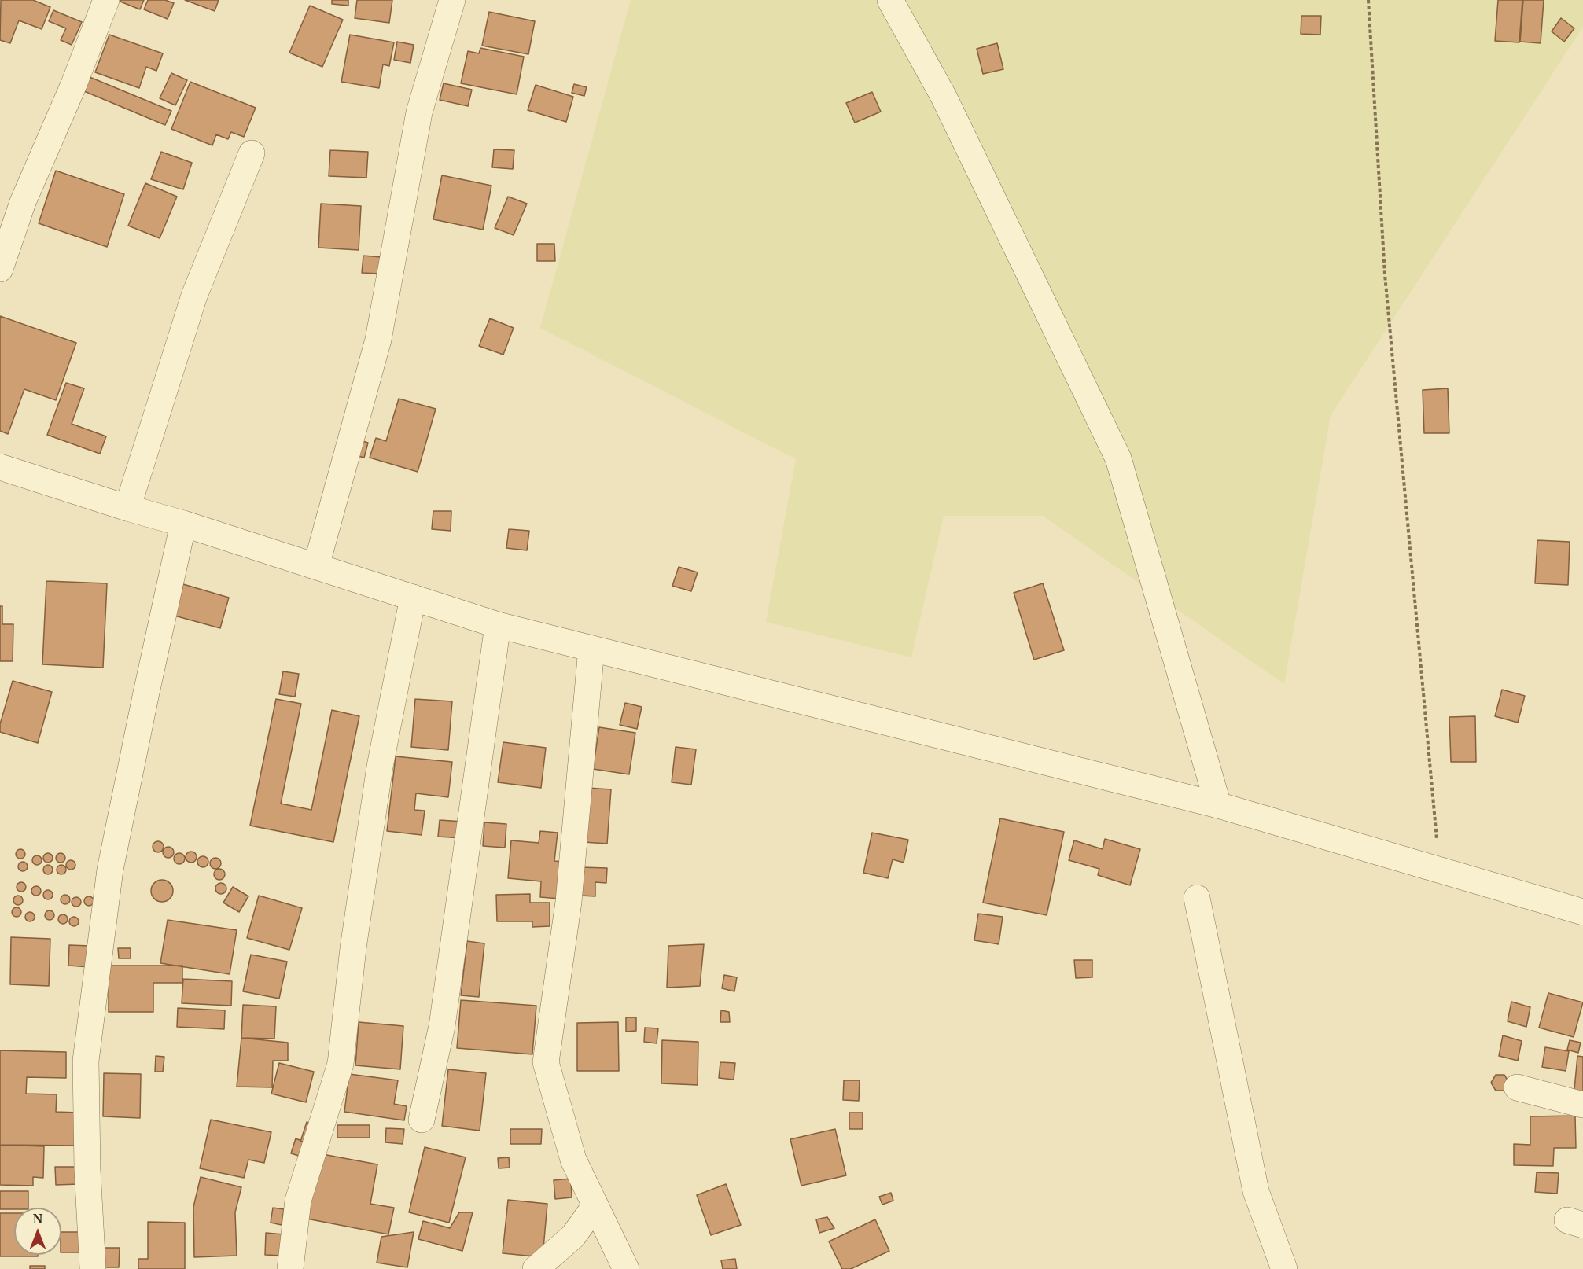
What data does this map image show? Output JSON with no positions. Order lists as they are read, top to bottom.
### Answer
{
  "north": "top"
}
